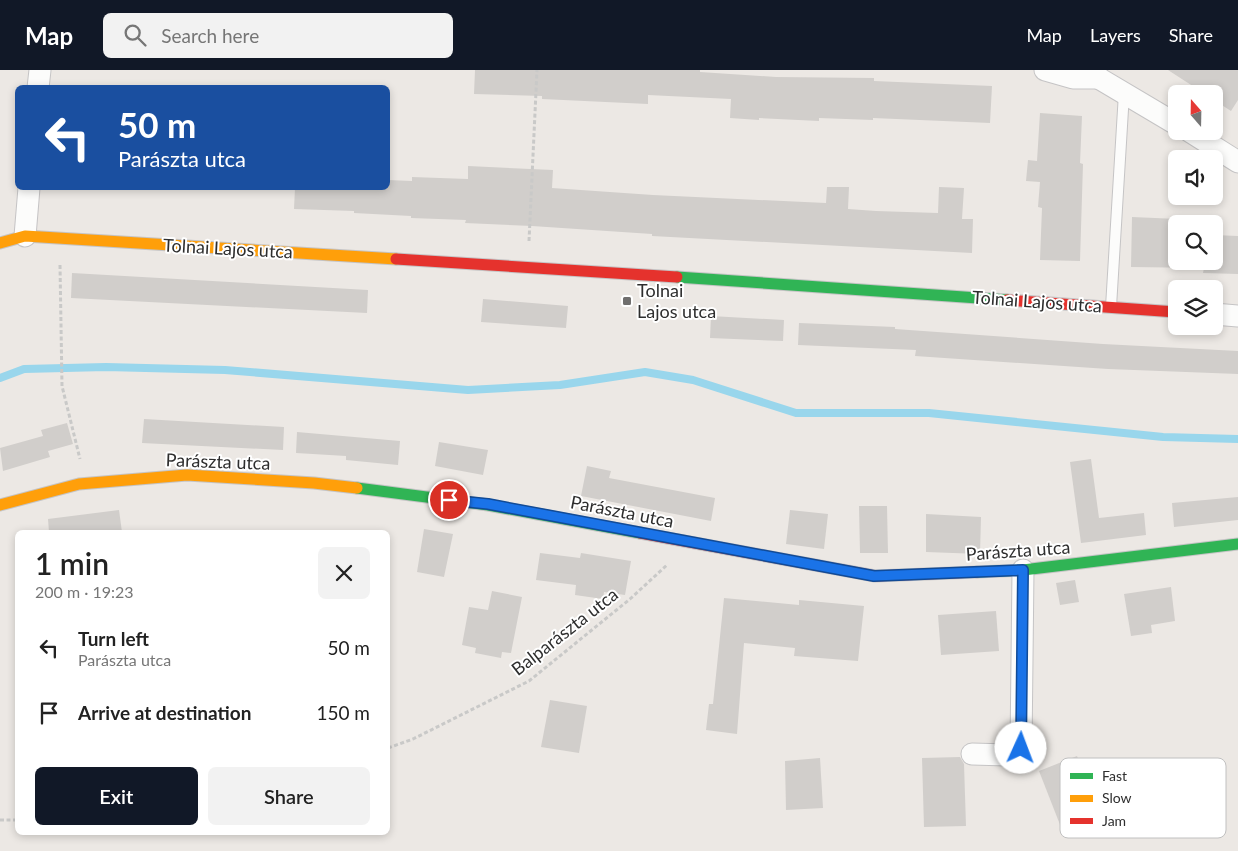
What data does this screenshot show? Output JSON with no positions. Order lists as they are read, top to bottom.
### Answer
{
  "streets": {
    "street": ["Tolnai Lajos utca", "Parászta utca"],
    "path": ["Balparászta utca"]
  },
  "crossings": [
    ["Parászta utca", "Balparászta utca"]
  ],
  "places": {
    "transit": ["Tolnai Lajos utca"]
  },
  "legend": ["Fast", "Slow", "Jam"],
  "north": "top",
  "page": {
    "header": "Map",
    "search": "Search here",
    "nav": ["Map", "Layers", "Share"],
    "turn": ["50 m", "Parászta utca"],
    "heading": ["1 min", "200 m · 19:23"],
    "list": [
      {
        "name": "Turn left",
        "note": "Parászta utca",
        "value": "50 m"
      },
      {
        "name": "Arrive at destination",
        "value": "150 m"
      }
    ],
    "buttons": ["Exit", "Share"]
  }
}
